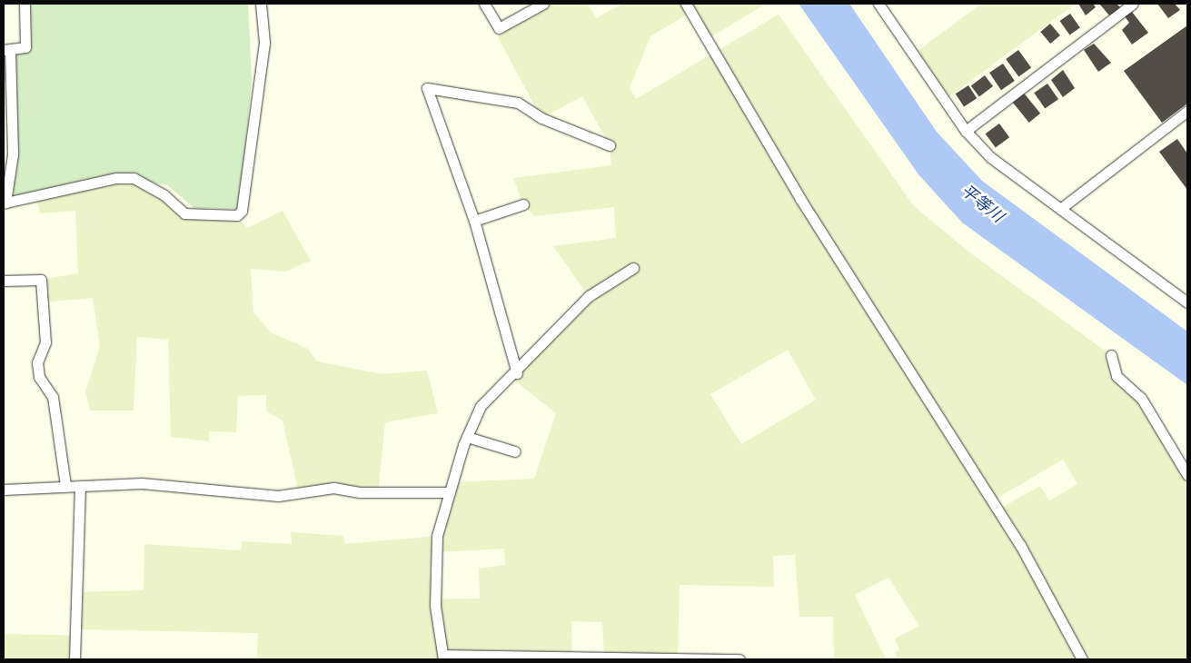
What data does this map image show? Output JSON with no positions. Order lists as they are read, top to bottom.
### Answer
{
  "water": ["平等川"]
}
